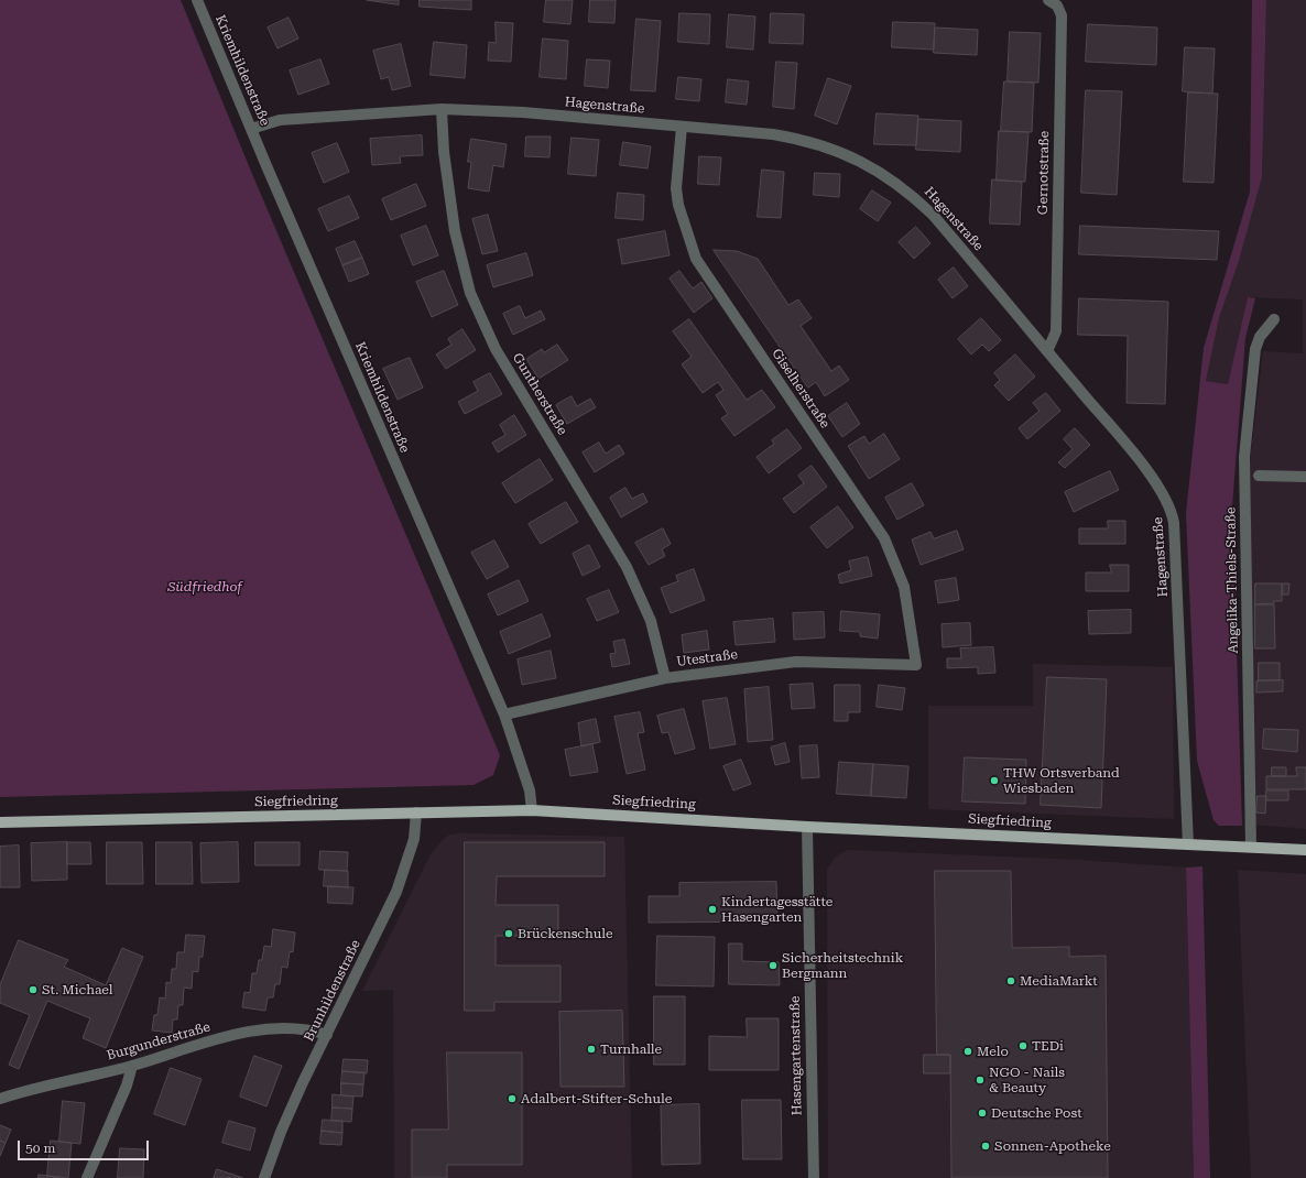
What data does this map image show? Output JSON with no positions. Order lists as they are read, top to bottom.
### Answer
{
  "streets": {
    "main road": ["Siegfriedring"],
    "street": [
      "Kriemhildenstraße",
      "Hagenstraße",
      "Gernotstraße",
      "Giselherstraße",
      "Guntherstraße",
      "Angelika-Thiels-Straße",
      "Utestraße",
      "Brunhildenstraße",
      "Burgunderstraße",
      "Hasengartenstraße"
    ]
  },
  "crossings": [
    ["Kriemhildenstraße", "Hagenstraße"],
    ["Kriemhildenstraße", "Utestraße"],
    ["Kriemhildenstraße", "Siegfriedring"],
    ["Hagenstraße", "Gernotstraße"],
    ["Hagenstraße", "Giselherstraße"],
    ["Hagenstraße", "Guntherstraße"],
    ["Hagenstraße", "Siegfriedring"],
    ["Giselherstraße", "Utestraße"],
    ["Guntherstraße", "Utestraße"],
    ["Angelika-Thiels-Straße", "Siegfriedring"],
    ["Siegfriedring", "Brunhildenstraße"],
    ["Siegfriedring", "Hasengartenstraße"],
    ["Brunhildenstraße", "Burgunderstraße"]
  ],
  "parks": ["Südfriedhof"],
  "places": [
    "THW Ortsverband Wiesbaden",
    "Kindertagesstätte Hasengarten",
    "Brückenschule",
    "Sicherheitstechnik Bergmann",
    "MediaMarkt",
    "St. Michael",
    "TEDi",
    "Turnhalle",
    "Melo",
    "NGO - Nails & Beauty",
    "Adalbert-Stifter-Schule",
    "Deutsche Post",
    "Sonnen-Apotheke"
  ],
  "scale_bar": "50 m"
}
